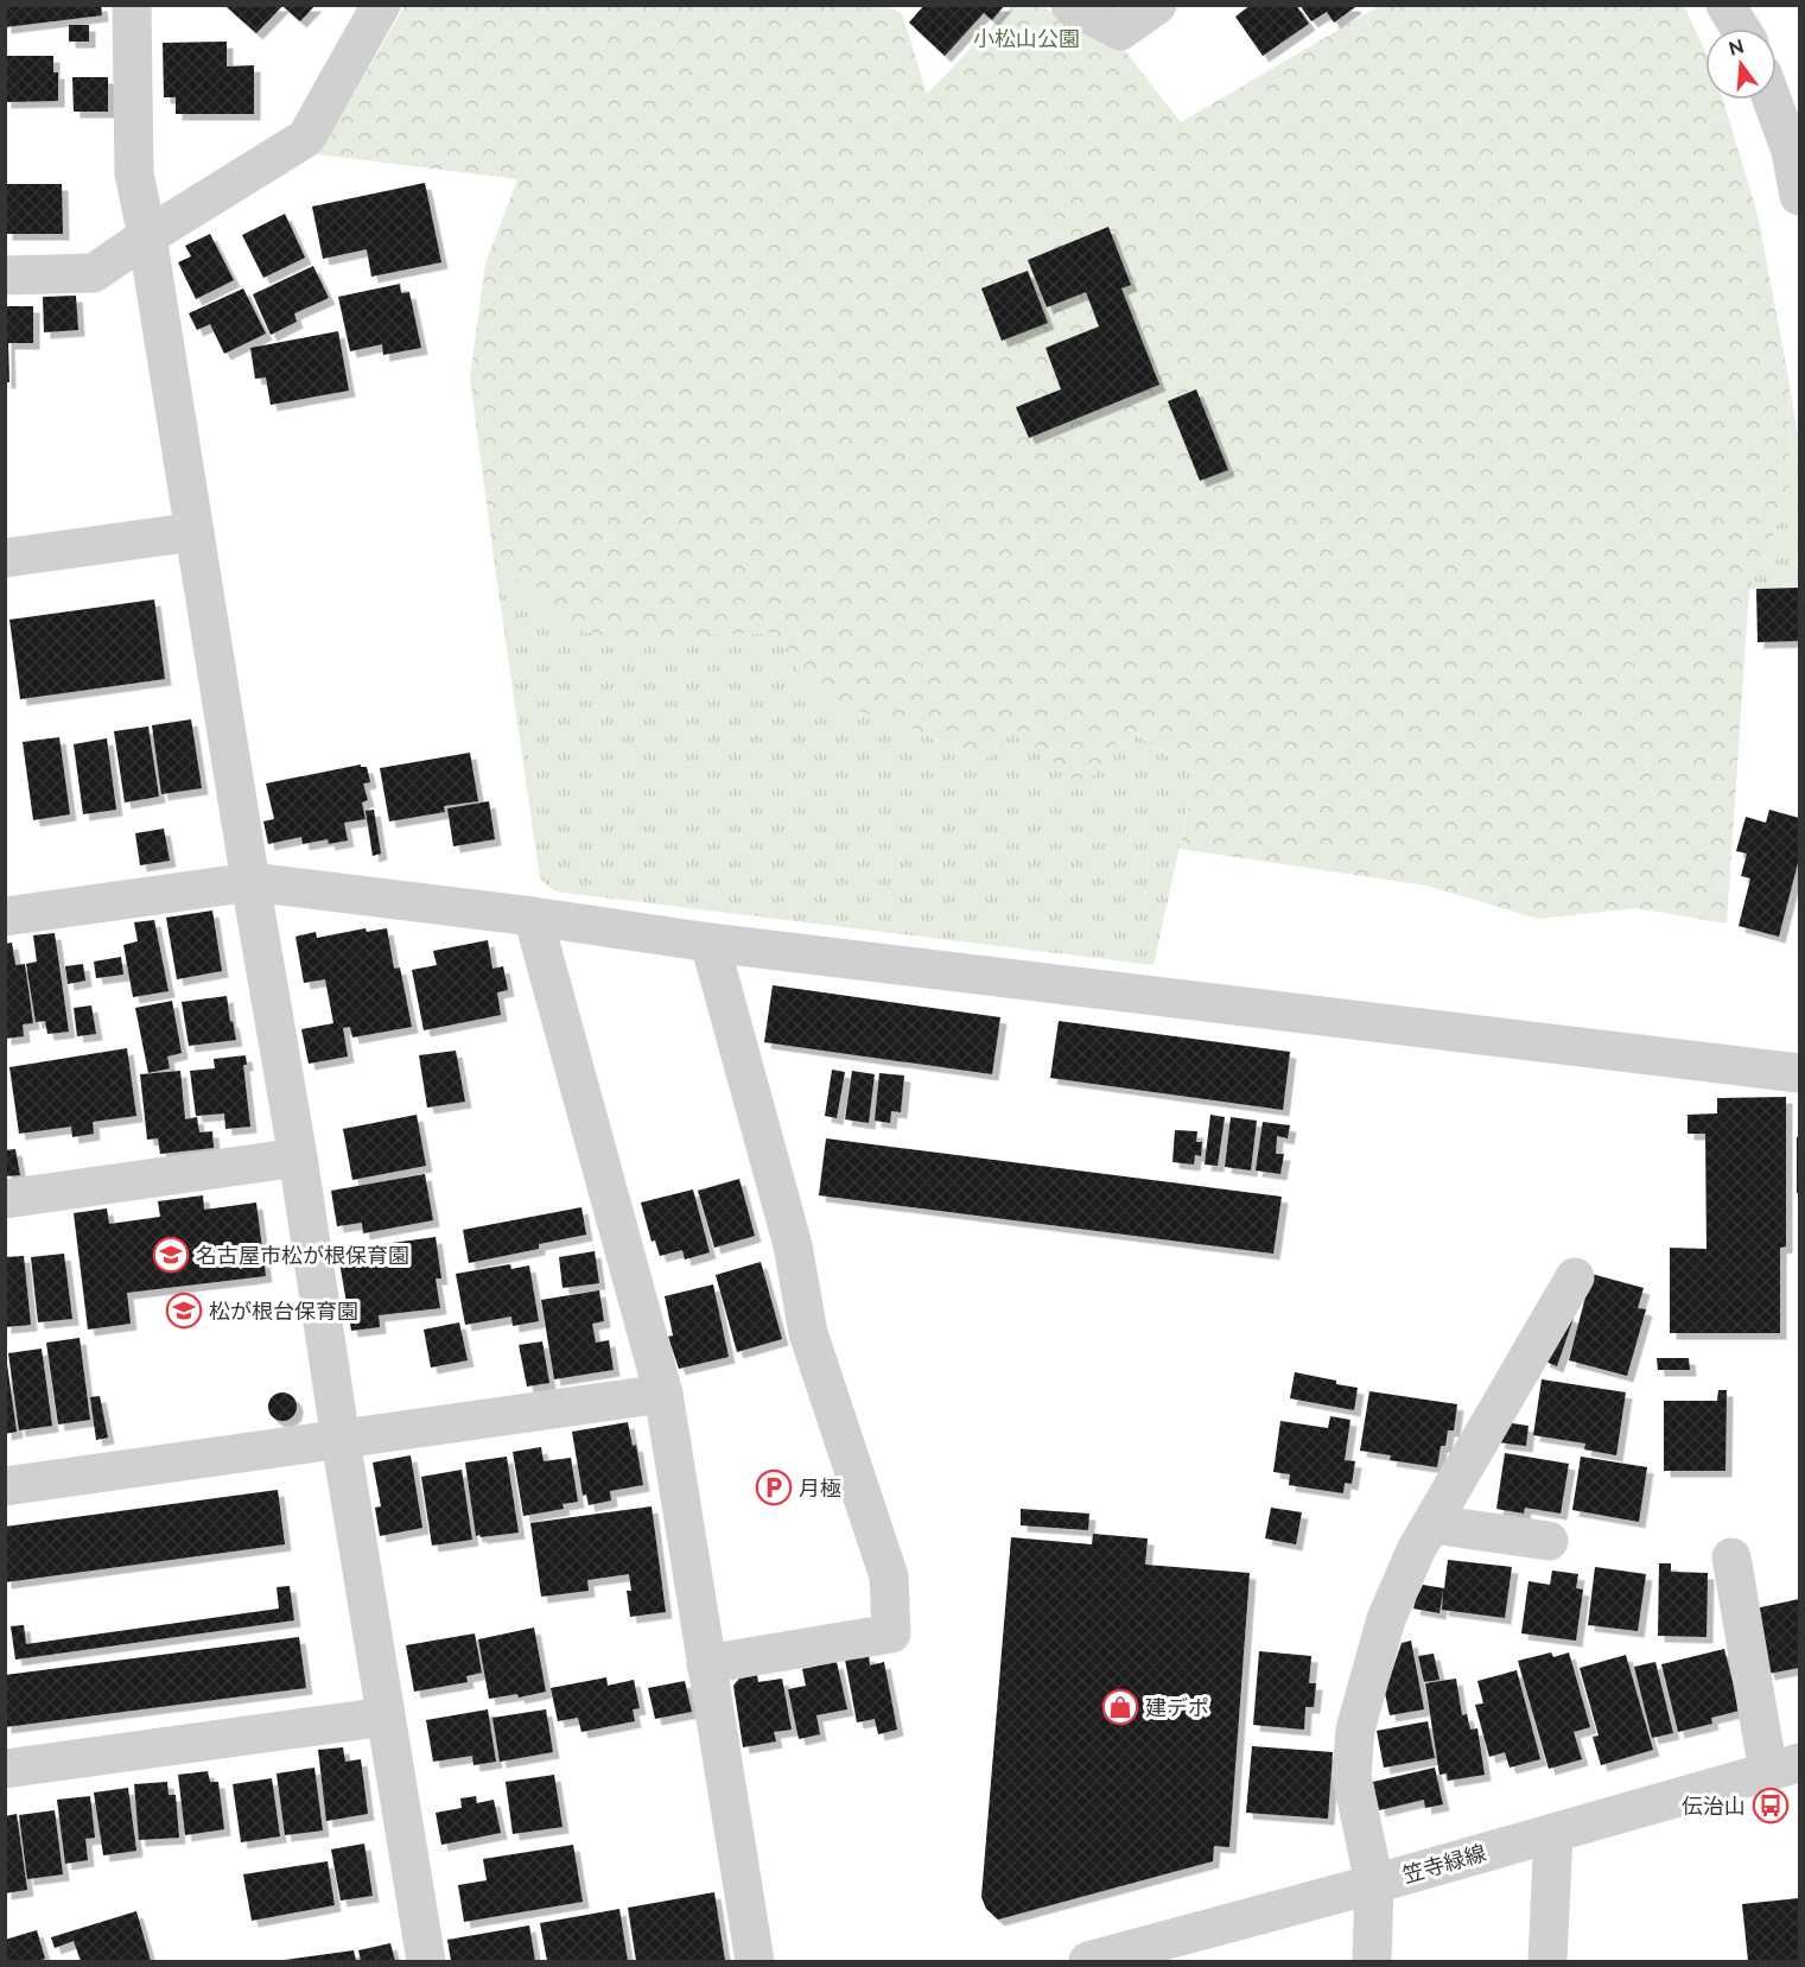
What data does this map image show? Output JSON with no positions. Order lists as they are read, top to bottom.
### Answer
{
  "streets": {
    "street": ["笠寺緑線"]
  },
  "parks": ["小松山公園"],
  "places": {
    "school or university": ["名古屋市松が根保育園", "松が根台保育園"],
    "parking": ["月極"],
    "shop": ["建デポ"],
    "bus stop": ["伝治山"]
  },
  "north": "top"
}
